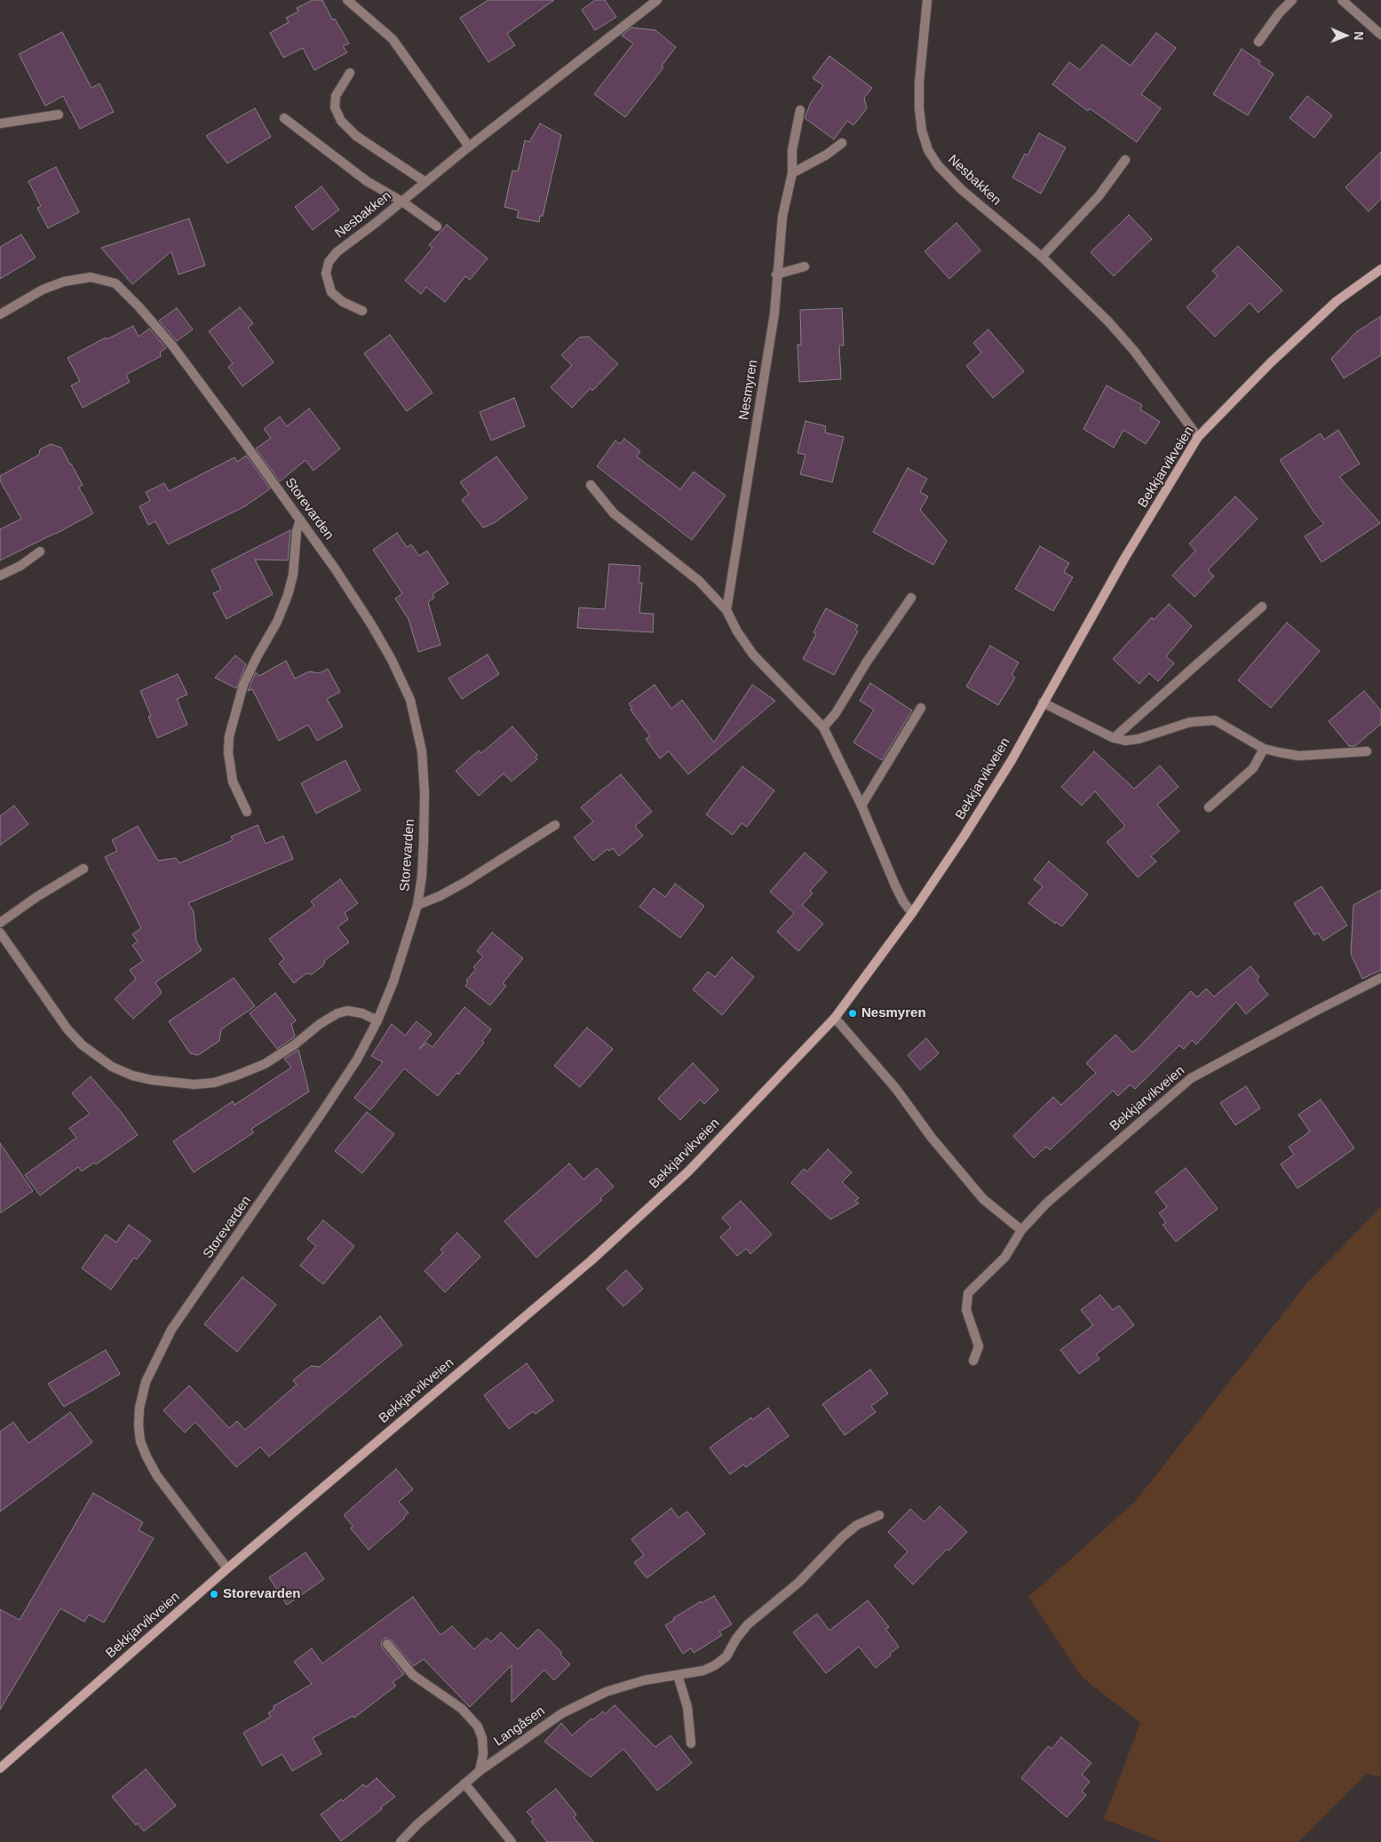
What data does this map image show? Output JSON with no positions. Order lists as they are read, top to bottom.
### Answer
{
  "streets": {
    "street": [
      "Nesbakken",
      "Nesmyren",
      "Bekkjarvikveien",
      "Storevarden",
      "Langåsen"
    ]
  },
  "crossings": [
    ["Nesbakken", "Bekkjarvikveien"],
    ["Bekkjarvikveien", "Storevarden"]
  ],
  "places": ["Nesmyren", "Storevarden"],
  "north": "right"
}
